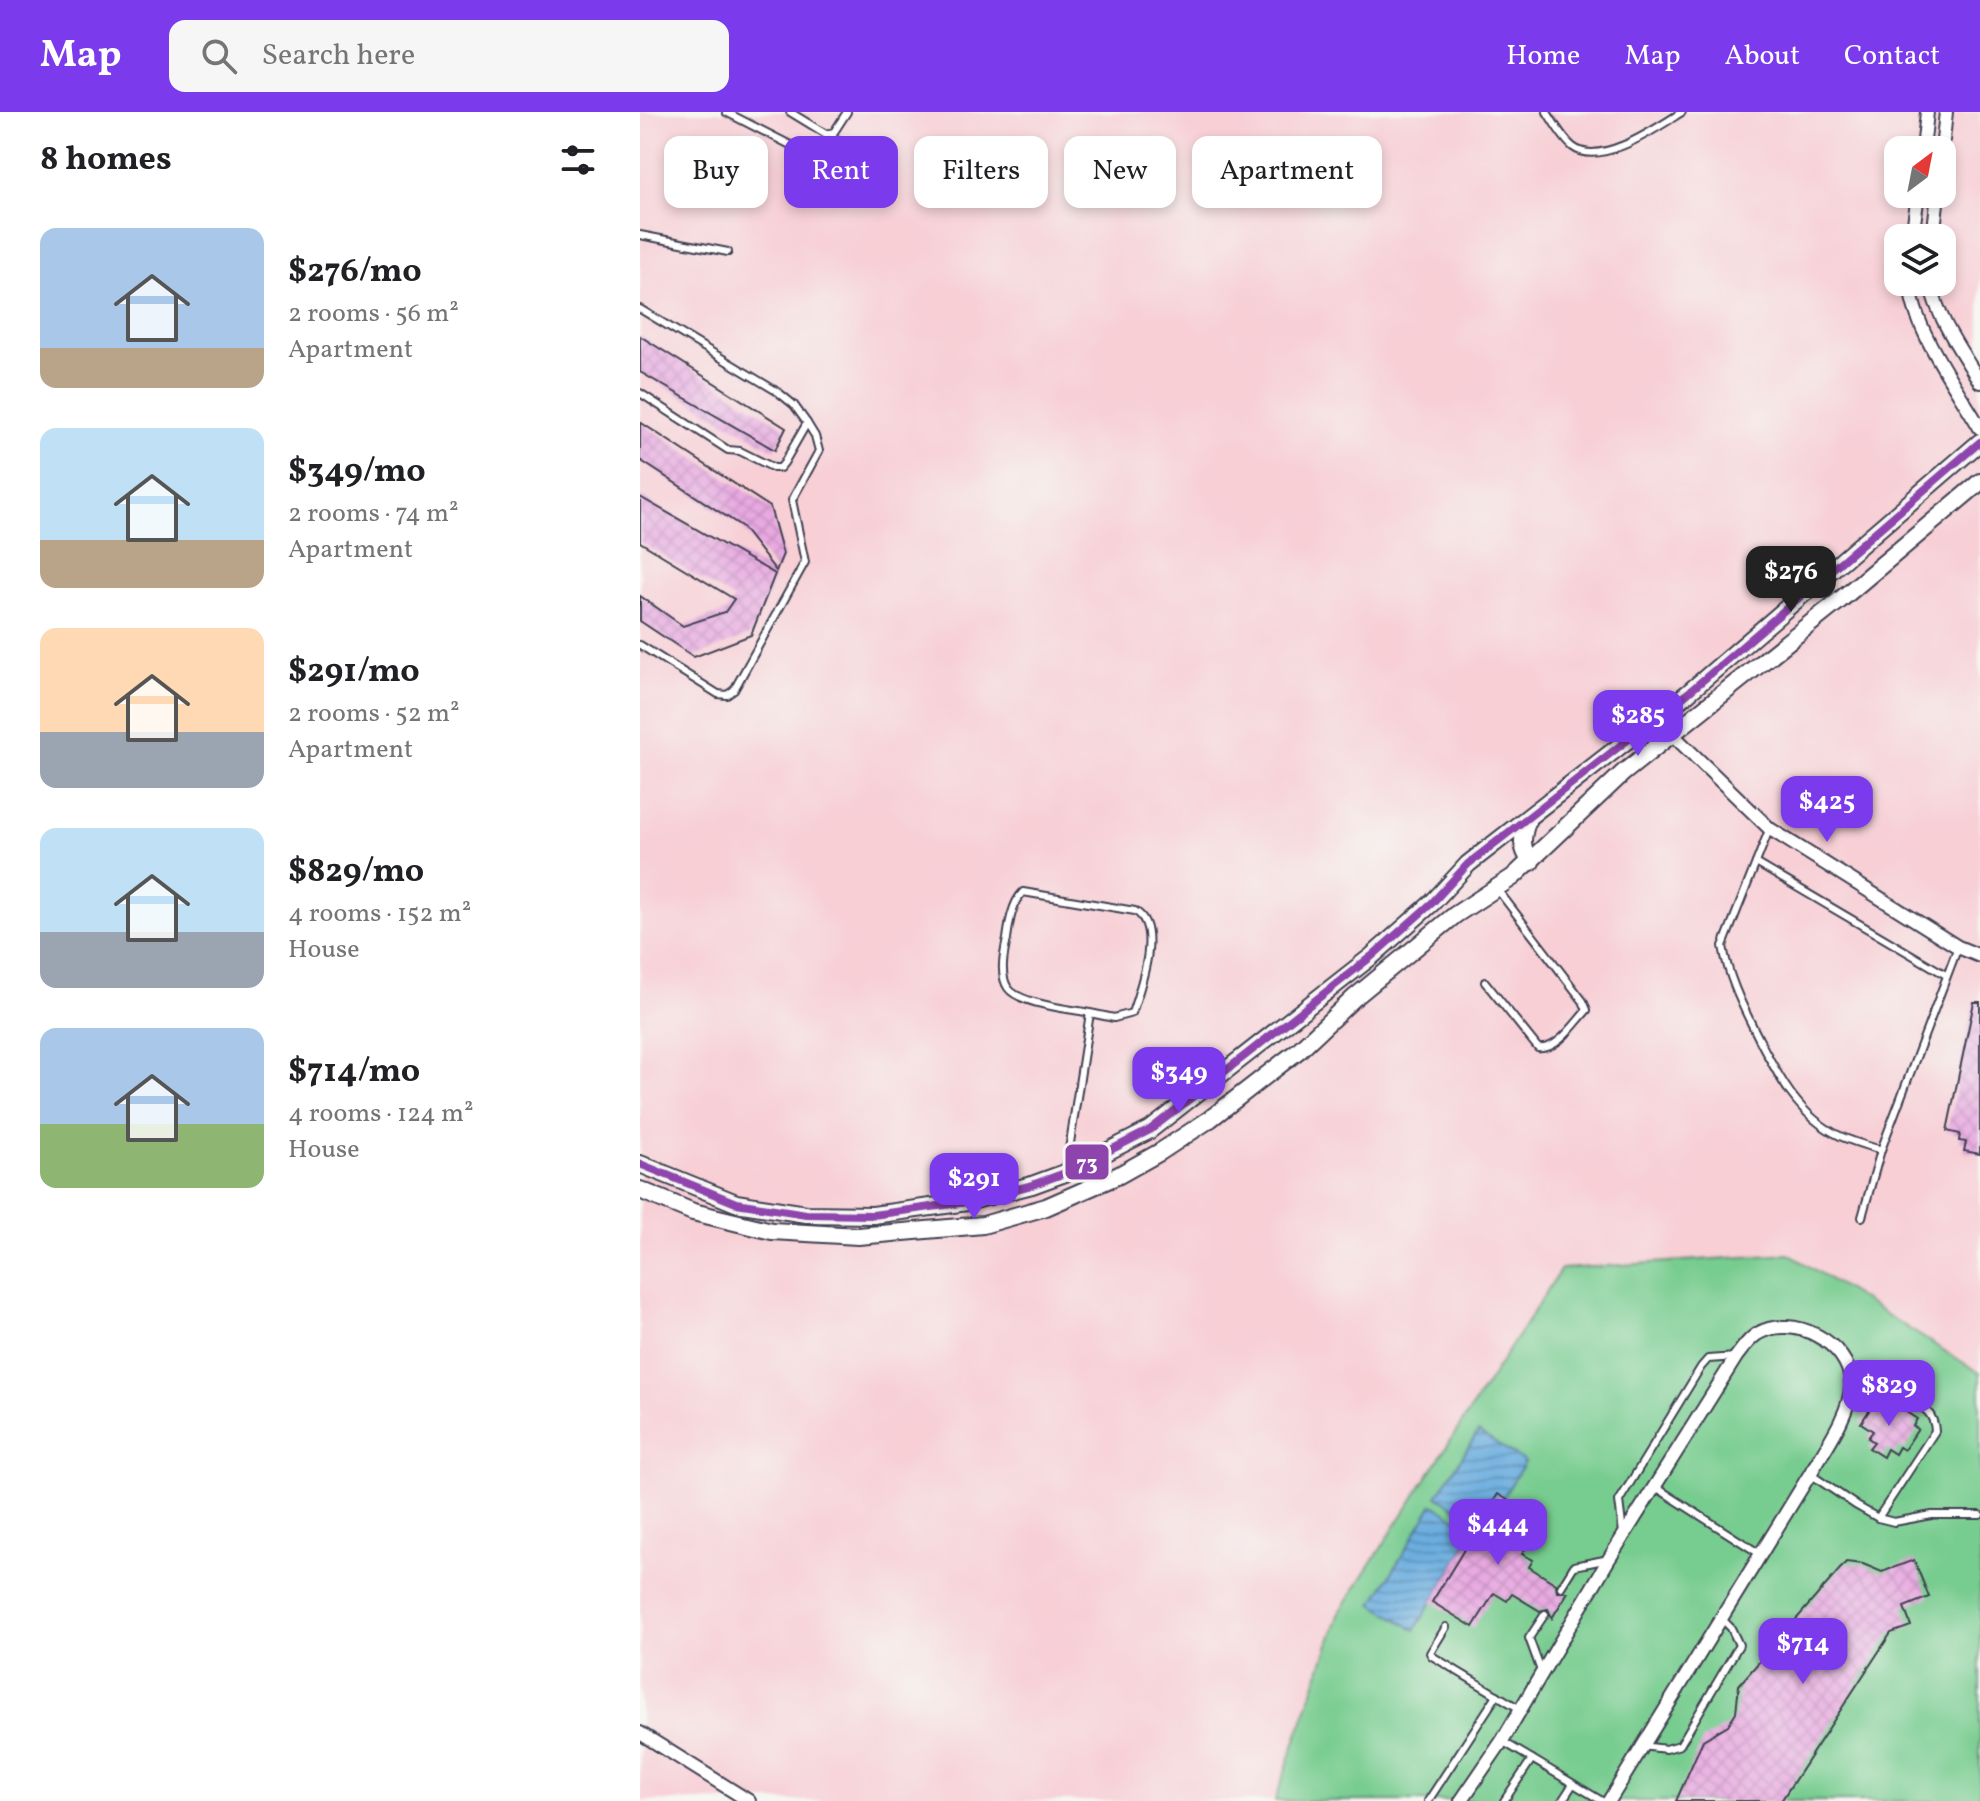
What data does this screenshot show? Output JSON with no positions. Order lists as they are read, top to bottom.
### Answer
{
  "lines": ["transit line 73"],
  "north": "top right",
  "page": {
    "header": "Map",
    "search": "Search here",
    "nav": [
      "Home",
      "Map",
      "About",
      "Contact"
    ],
    "heading": "8 homes",
    "chip": [
      "Buy",
      "Rent",
      "Filters",
      "New",
      "Apartment"
    ],
    "list": [
      {
        "name": "$276/mo",
        "note": "2 rooms · 56 m² · Apartment"
      },
      {
        "name": "$349/mo",
        "note": "2 rooms · 74 m² · Apartment"
      },
      {
        "name": "$291/mo",
        "note": "2 rooms · 52 m² · Apartment"
      },
      {
        "name": "$829/mo",
        "note": "4 rooms · 152 m² · House"
      },
      {
        "name": "$714/mo",
        "note": "4 rooms · 124 m² · House"
      }
    ],
    "price": [
      "$276",
      "$285",
      "$425",
      "$349",
      "$291",
      "$829",
      "$444",
      "$714"
    ]
  }
}
